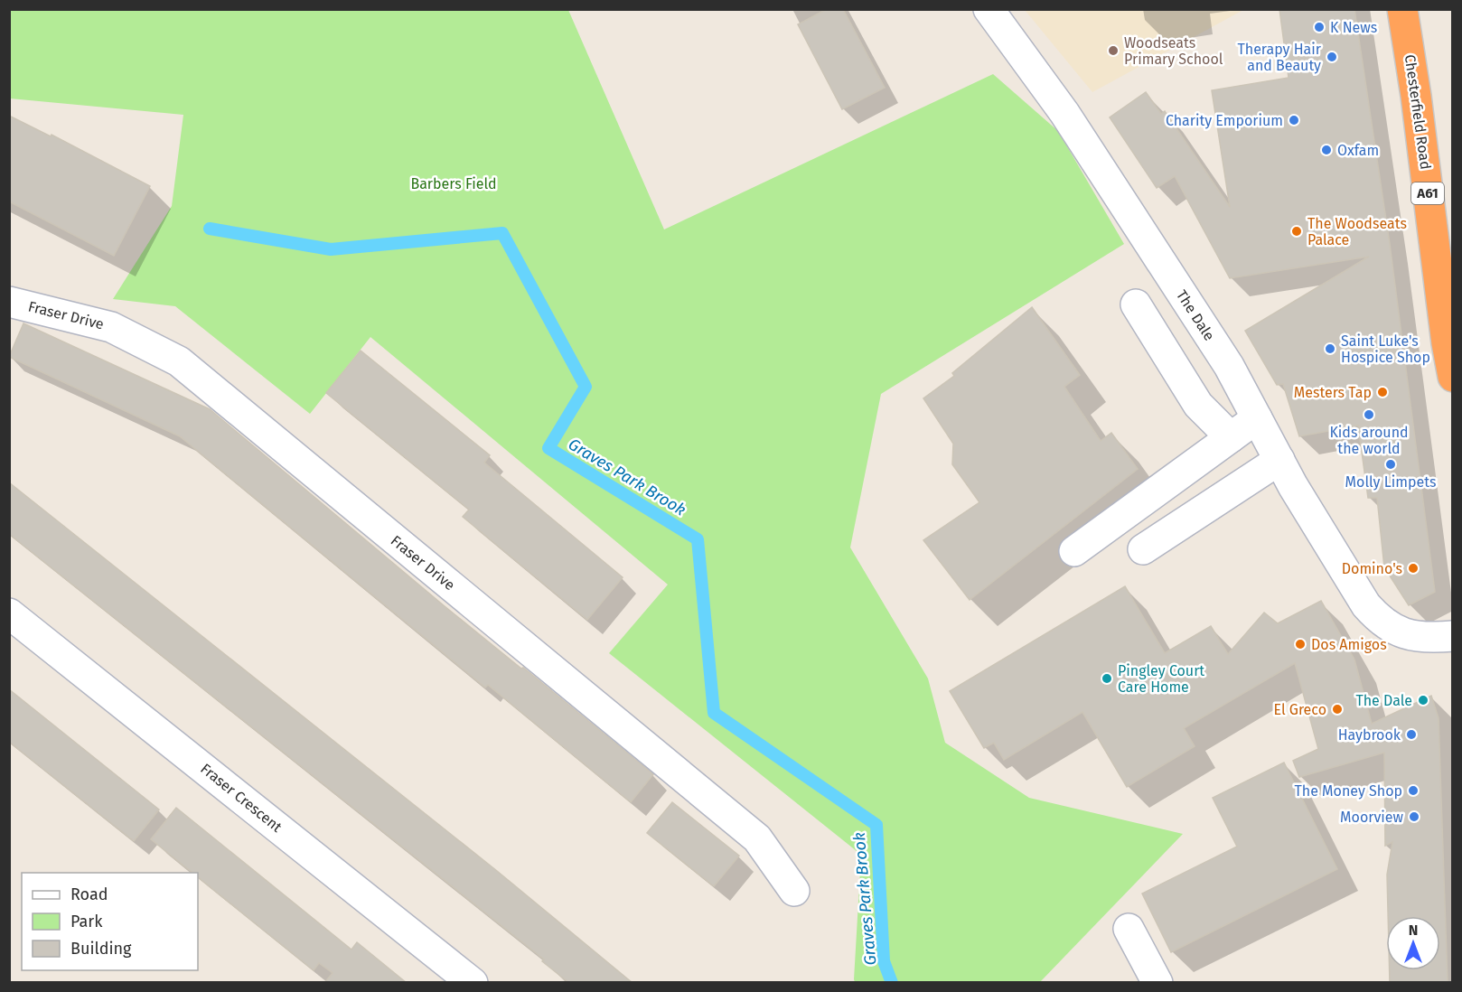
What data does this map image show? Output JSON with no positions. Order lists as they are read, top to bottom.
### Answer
{
  "streets": {
    "highway": ["Chesterfield Road", "A61"],
    "street": ["Fraser Drive", "The Dale", "Fraser Crescent"]
  },
  "water": ["Graves Park Brook"],
  "parks": ["Barbers Field"],
  "places": [
    "K News",
    "Woodseats Primary School",
    "Therapy Hair and Beauty",
    "Charity Emporium",
    "Oxfam",
    "The Woodseats Palace",
    "Saint Luke's Hospice Shop",
    "Mesters Tap",
    "Kids around the world",
    "Molly Limpets",
    "Domino's",
    "Dos Amigos",
    "Pingley Court Care Home",
    "The Dale",
    "El Greco",
    "Haybrook",
    "The Money Shop",
    "Moorview"
  ],
  "legend": ["Road", "Park", "Building"],
  "north": "top"
}
